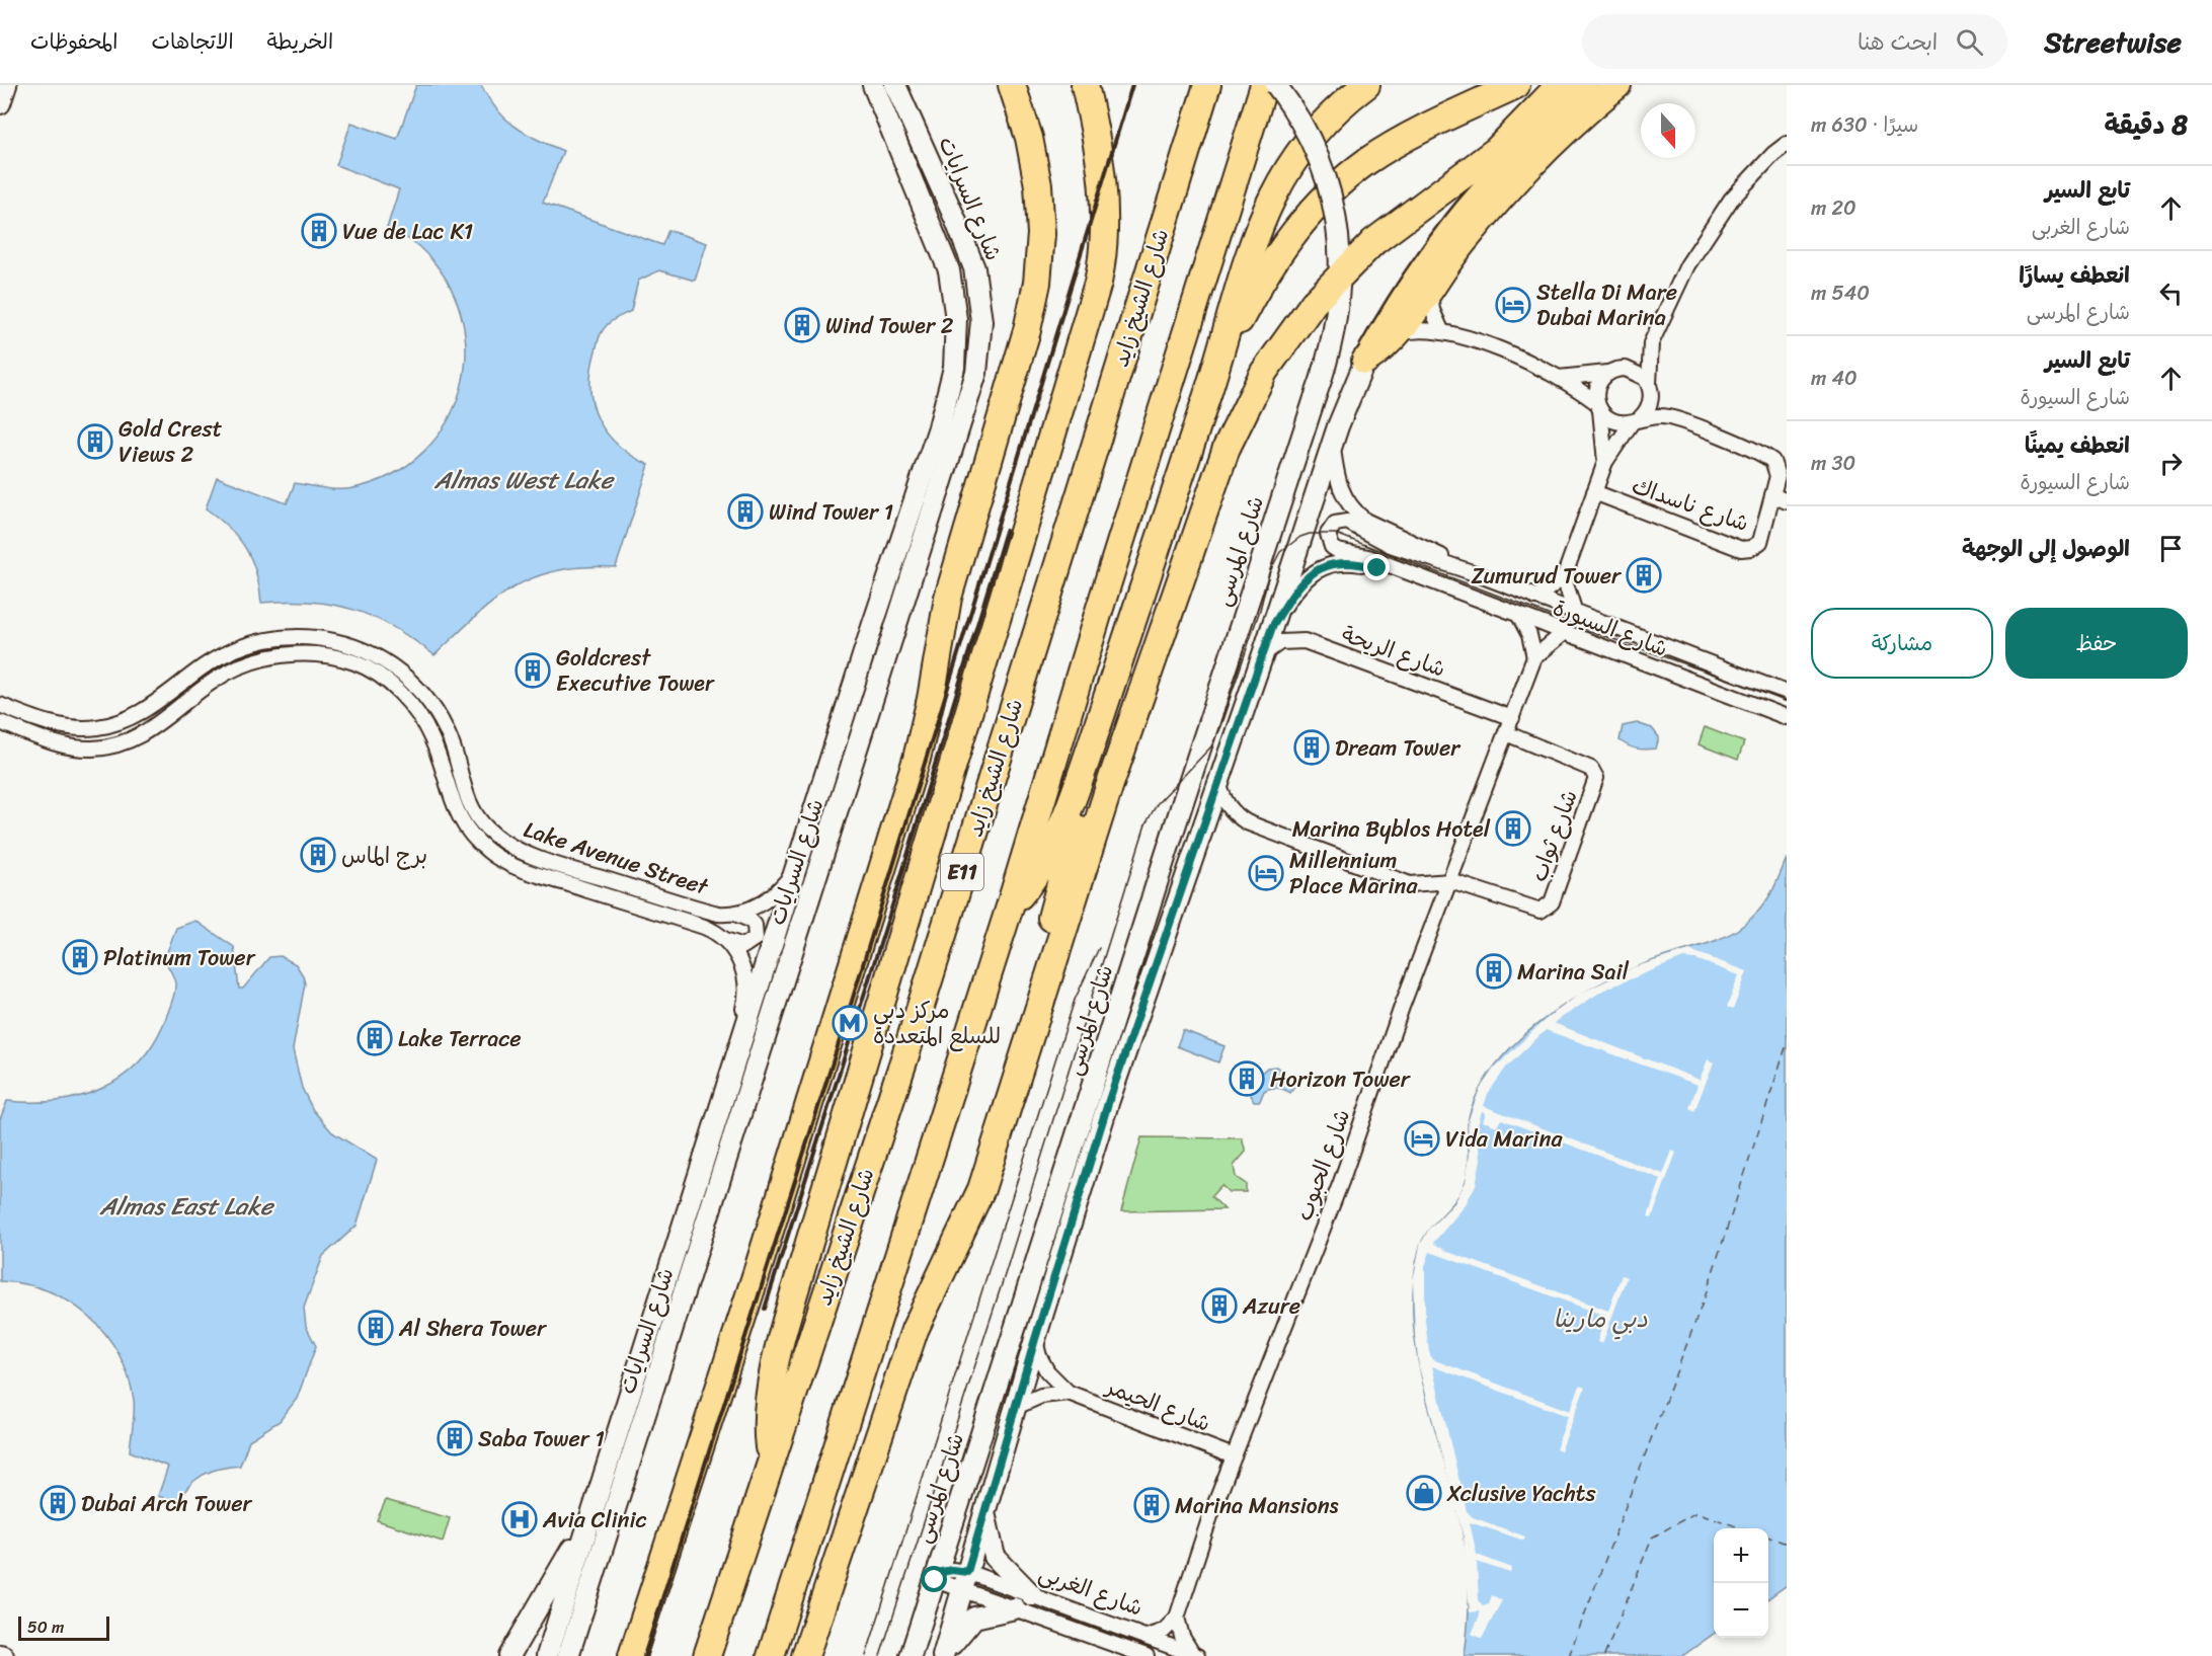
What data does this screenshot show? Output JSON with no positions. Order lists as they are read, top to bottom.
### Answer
{
  "streets": {
    "highway": ["شارع الشيخ زايد", "E11"],
    "main road": ["شارع السرايات", "شارع المرسى"],
    "street": [
      "شارع ناسداك",
      "شارع السيورة",
      "شارع الريحة",
      "شارع ثواب",
      "Lake Avenue Street",
      "شارع الحبوب",
      "شارع الحيمر",
      "شارع الغربى"
    ]
  },
  "crossings": [
    ["شارع السرايات", "Lake Avenue Street"],
    ["شارع المرسى", "شارع السيورة"],
    ["شارع المرسى", "شارع الريحة"],
    ["شارع المرسى", "شارع الحيمر"],
    ["شارع المرسى", "شارع الغربى"],
    ["شارع الريحة", "شارع الحبوب"],
    ["شارع ثواب", "شارع الحبوب"],
    ["شارع الحبوب", "شارع الحيمر"]
  ],
  "water": ["Almas West Lake", "Almas East Lake", "دبي مارينا"],
  "places": {
    "building": [
      "Vue de Lac K1",
      "Wind Tower 2",
      "Gold Crest Views 2",
      "Wind Tower 1",
      "Zumurud Tower",
      "Goldcrest Executive Tower",
      "Dream Tower",
      "Marina Byblos Hotel",
      "برج الماس",
      "Platinum Tower",
      "Marina Sail",
      "Lake Terrace",
      "Horizon Tower",
      "Azure",
      "Al Shera Tower",
      "Saba Tower 1",
      "Dubai Arch Tower",
      "Marina Mansions"
    ],
    "hotel": ["Stella Di Mare Dubai Marina", "Millennium Place Marina", "Vida Marina"],
    "metro station": ["مركز دبي للسلع المتعددة"],
    "shop": ["Xclusive Yachts"],
    "hospital": ["Avia Clinic"]
  },
  "scale_bar": "50 m",
  "north": "bottom",
  "page": {
    "header": "Streetwise",
    "search": "ابحث هنا",
    "nav": ["الخريطة", "الاتجاهات", "المحفوظات"],
    "heading": ["8 دقيقة", "سيرًا · 630 m"],
    "list": [
      ["تابع السير", "شارع الغربى", "20 m"],
      ["انعطف يسارًا", "شارع المرسى", "540 m"],
      ["تابع السير", "شارع السيورة", "40 m"],
      ["انعطف يمينًا", "شارع السيورة", "30 m"],
      "الوصول إلى الوجهة"
    ],
    "buttons": ["حفظ", "مشاركة"],
    "map_buttons": ["+", "−"],
    "scale": "50 m"
  }
}
